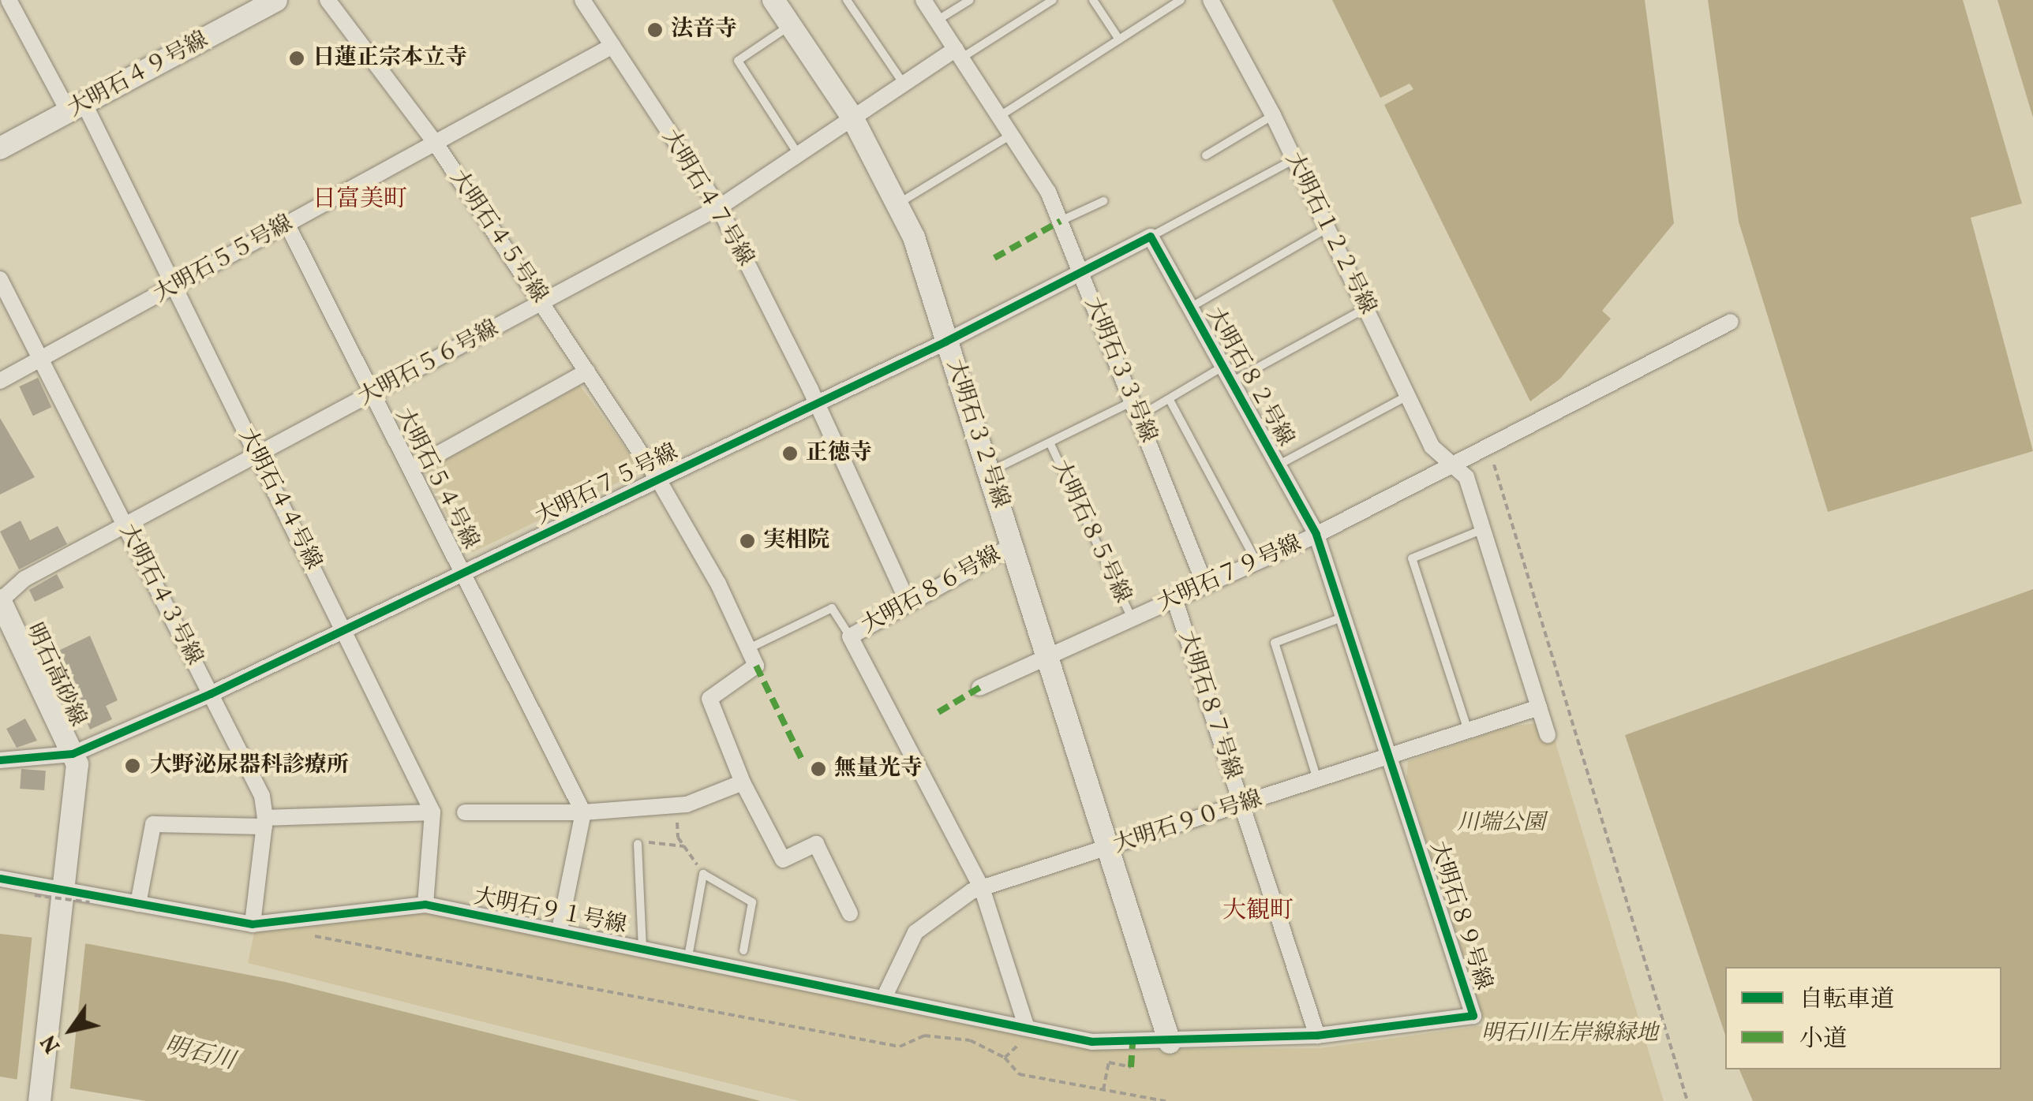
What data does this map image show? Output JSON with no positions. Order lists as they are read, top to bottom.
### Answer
{
  "streets": {
    "street": [
      "大明石４９号線",
      "大明石４７号線",
      "大明石１２２号線",
      "大明石４５号線",
      "大明石５５号線",
      "大明石５６号線",
      "大明石３３号線",
      "大明石８２号線",
      "大明石３２号線",
      "大明石５４号線",
      "大明石７５号線",
      "大明石４４号線",
      "大明石７９号線",
      "大明石８６号線",
      "大明石４３号線",
      "明石高砂線",
      "大明石８７号線",
      "大明石９０号線",
      "大明石９１号線",
      "大明石８９号線"
    ],
    "lane": ["大明石８５号線"]
  },
  "crossings": [
    ["大明石４９号線", "大明石４４号線"],
    ["大明石４７号線", "大明石５５号線"],
    ["大明石４７号線", "大明石５６号線"],
    ["大明石４７号線", "大明石７５号線"],
    ["大明石４７号線", "大明石８６号線"],
    ["大明石１２２号線", "大明石７５号線"],
    ["大明石１２２号線", "大明石７９号線"],
    ["大明石１２２号線", "大明石９０号線"],
    ["大明石４５号線", "大明石５５号線"],
    ["大明石４５号線", "大明石５６号線"],
    ["大明石４５号線", "大明石７５号線"],
    ["大明石５５号線", "大明石５４号線"],
    ["大明石５５号線", "大明石４４号線"],
    ["大明石５５号線", "大明石４３号線"],
    ["大明石５６号線", "大明石３３号線"],
    ["大明石５６号線", "大明石３２号線"],
    ["大明石５６号線", "大明石５４号線"],
    ["大明石５６号線", "大明石４４号線"],
    ["大明石５６号線", "大明石４３号線"],
    ["大明石５６号線", "明石高砂線"],
    ["大明石３３号線", "大明石７５号線"],
    ["大明石３３号線", "大明石７９号線"],
    ["大明石８２号線", "大明石７５号線"],
    ["大明石８２号線", "大明石７９号線"],
    ["大明石８２号線", "大明石８９号線"],
    ["大明石３２号線", "大明石７５号線"],
    ["大明石３２号線", "大明石７９号線"],
    ["大明石３２号線", "大明石８６号線"],
    ["大明石３２号線", "大明石９０号線"],
    ["大明石３２号線", "大明石８９号線"],
    ["大明石５４号線", "大明石７５号線"],
    ["大明石７５号線", "大明石４４号線"],
    ["大明石７５号線", "大明石４３号線"],
    ["大明石７５号線", "明石高砂線"],
    ["大明石４４号線", "大明石９１号線"],
    ["大明石８５号線", "大明石７９号線"],
    ["大明石７９号線", "大明石８７号線"],
    ["大明石７９号線", "大明石８９号線"],
    ["大明石４３号線", "大明石９１号線"],
    ["明石高砂線", "大明石９１号線"],
    ["大明石８７号線", "大明石９０号線"],
    ["大明石８７号線", "大明石８９号線"],
    ["大明石９０号線", "大明石９１号線"],
    ["大明石９０号線", "大明石８９号線"],
    ["大明石９１号線", "大明石８９号線"]
  ],
  "districts": ["日富美町", "大観町"],
  "water": ["明石川"],
  "parks": ["川端公園", "明石川左岸線緑地"],
  "places": [
    "法音寺",
    "日蓮正宗本立寺",
    "正徳寺",
    "実相院",
    "大野泌尿器科診療所",
    "無量光寺"
  ],
  "legend": ["自転車道", "小道"],
  "north": "bottom left"
}
